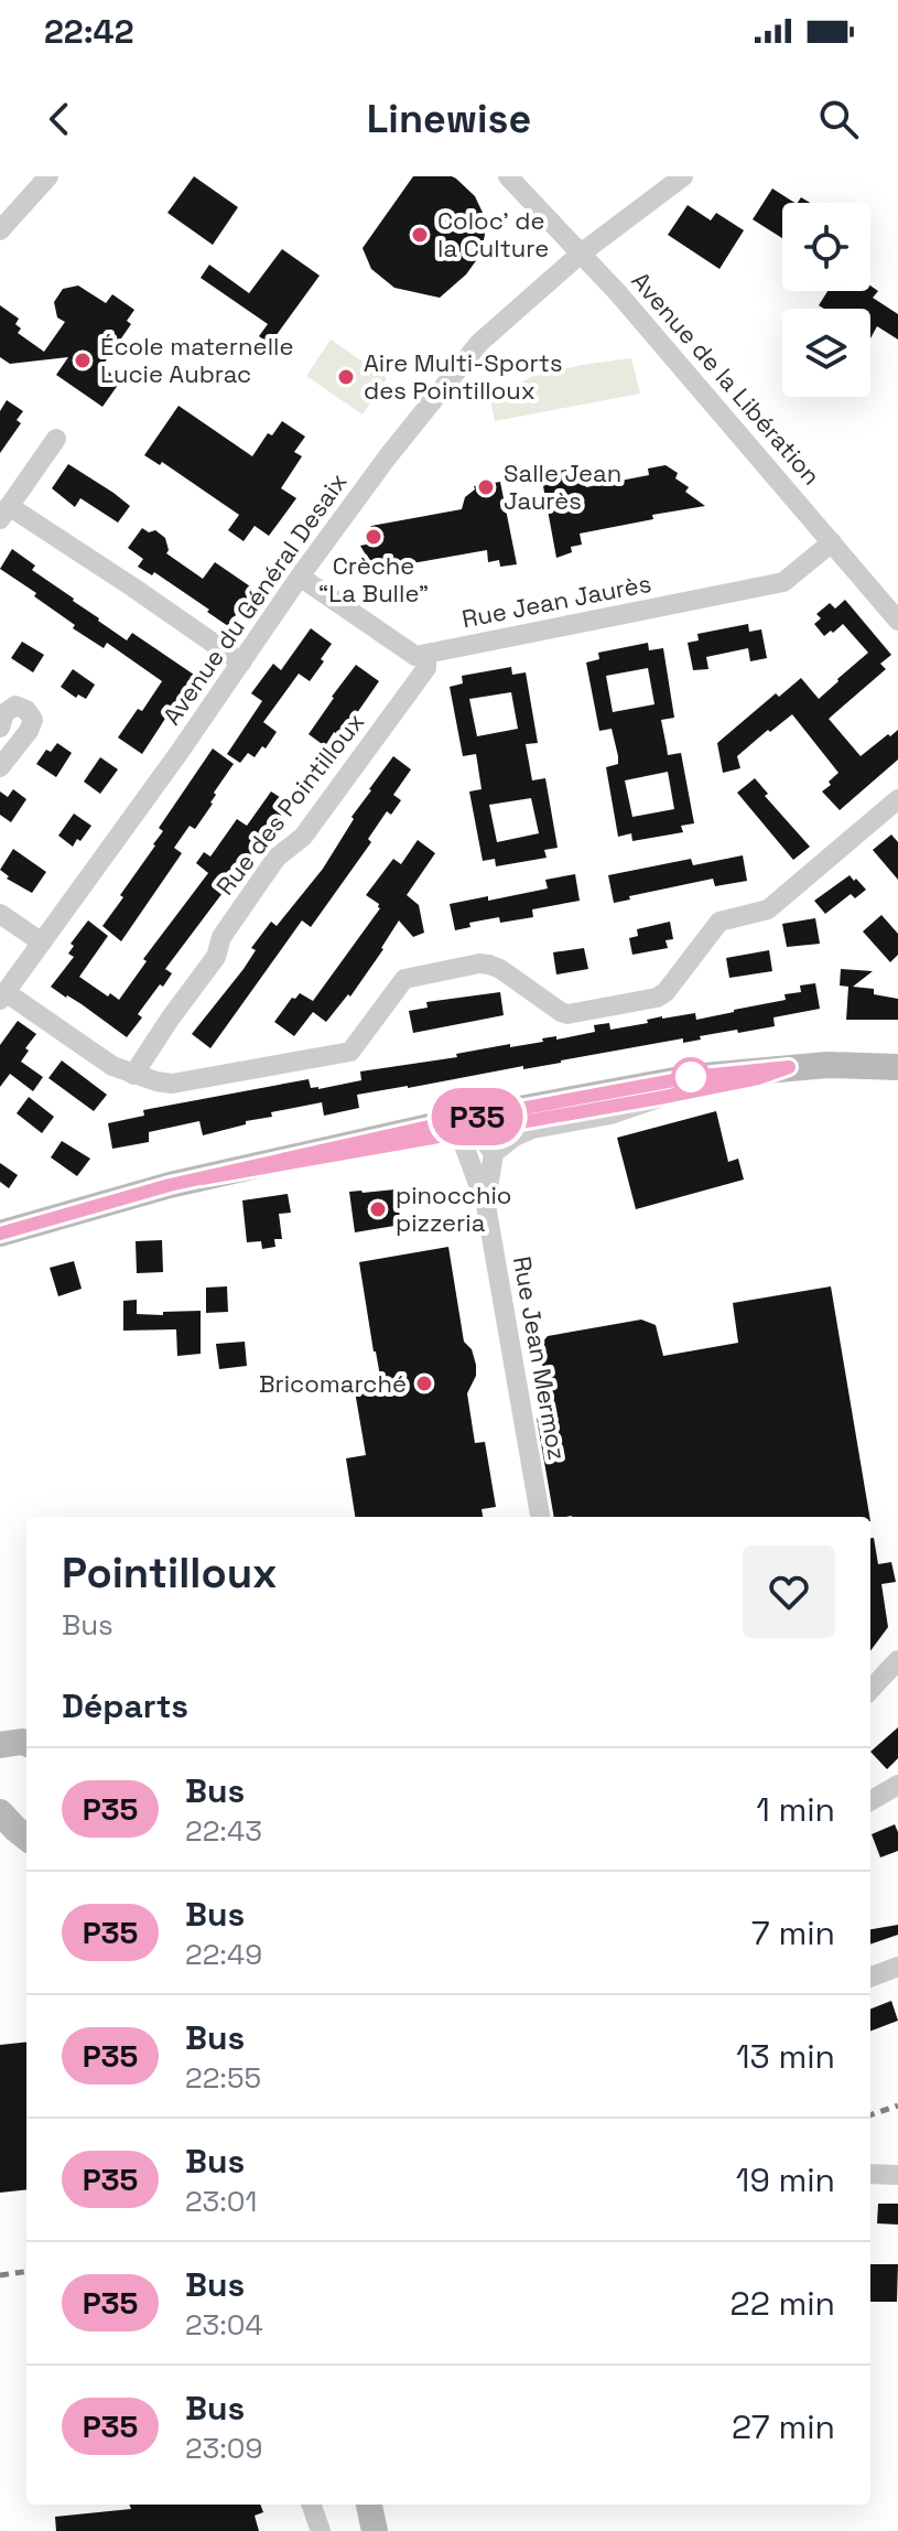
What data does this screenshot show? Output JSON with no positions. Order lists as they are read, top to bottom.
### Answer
{
  "streets": {
    "street": [
      "Avenue de la Libération",
      "Avenue du Général Desaix",
      "Rue Jean Jaurès",
      "Rue des Pointilloux",
      "Rue Jean Mermoz"
    ]
  },
  "crossings": [
    ["Avenue de la Libération", "Avenue du Général Desaix"],
    ["Avenue de la Libération", "Rue Jean Jaurès"],
    ["Rue Jean Jaurès", "Rue des Pointilloux"]
  ],
  "places": [
    "Coloc' de la Culture",
    "École maternelle Lucie Aubrac",
    "Aire Multi-Sports des Pointilloux",
    "Salle Jean Jaurès",
    "Crèche “La Bulle”",
    "pinocchio pizzeria",
    "Bricomarché"
  ],
  "lines": ["bus line P35"],
  "page": {
    "status": "22:42",
    "header": "Linewise",
    "on_map": "P35",
    "heading": [
      ["Pointilloux", "Bus"],
      "Départs"
    ],
    "list": [
      {
        "mark": "P35",
        "name": "Bus",
        "note": "22:43",
        "value": "1 min"
      },
      {
        "mark": "P35",
        "name": "Bus",
        "note": "22:49",
        "value": "7 min"
      },
      {
        "mark": "P35",
        "name": "Bus",
        "note": "22:55",
        "value": "13 min"
      },
      {
        "mark": "P35",
        "name": "Bus",
        "note": "23:01",
        "value": "19 min"
      },
      {
        "mark": "P35",
        "name": "Bus",
        "note": "23:04",
        "value": "22 min"
      },
      {
        "mark": "P35",
        "name": "Bus",
        "note": "23:09",
        "value": "27 min"
      }
    ]
  }
}
